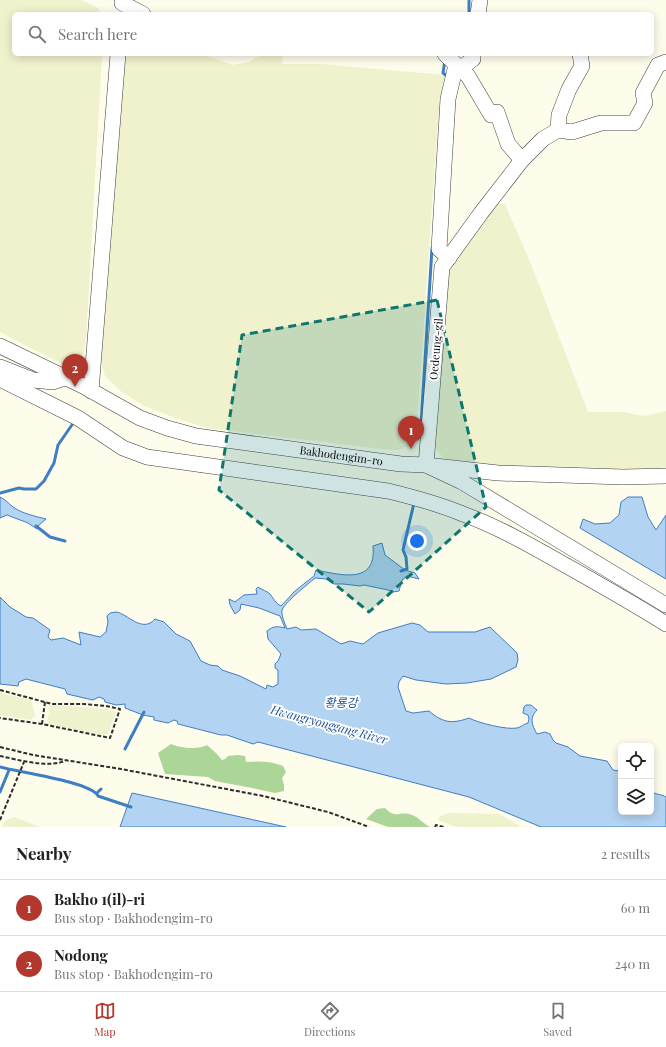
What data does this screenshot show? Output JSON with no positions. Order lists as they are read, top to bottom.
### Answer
{
  "streets": {
    "street": ["Oedeung-gil", "Bakhodengim-ro"]
  },
  "crossings": [
    ["Oedeung-gil", "Bakhodengim-ro"]
  ],
  "water": ["황룡강", "Hwangryonggang River"],
  "page": {
    "search": "Search here",
    "pins": ["2", "1"],
    "heading": ["Nearby", "2 results"],
    "list": [
      {
        "mark": "1",
        "name": "Bakho 1(il)-ri",
        "note": "Bus stop · Bakhodengim-ro",
        "value": "60 m"
      },
      {
        "mark": "2",
        "name": "Nodong",
        "note": "Bus stop · Bakhodengim-ro",
        "value": "240 m"
      }
    ],
    "nav": ["Map", "Directions", "Saved"]
  }
}
